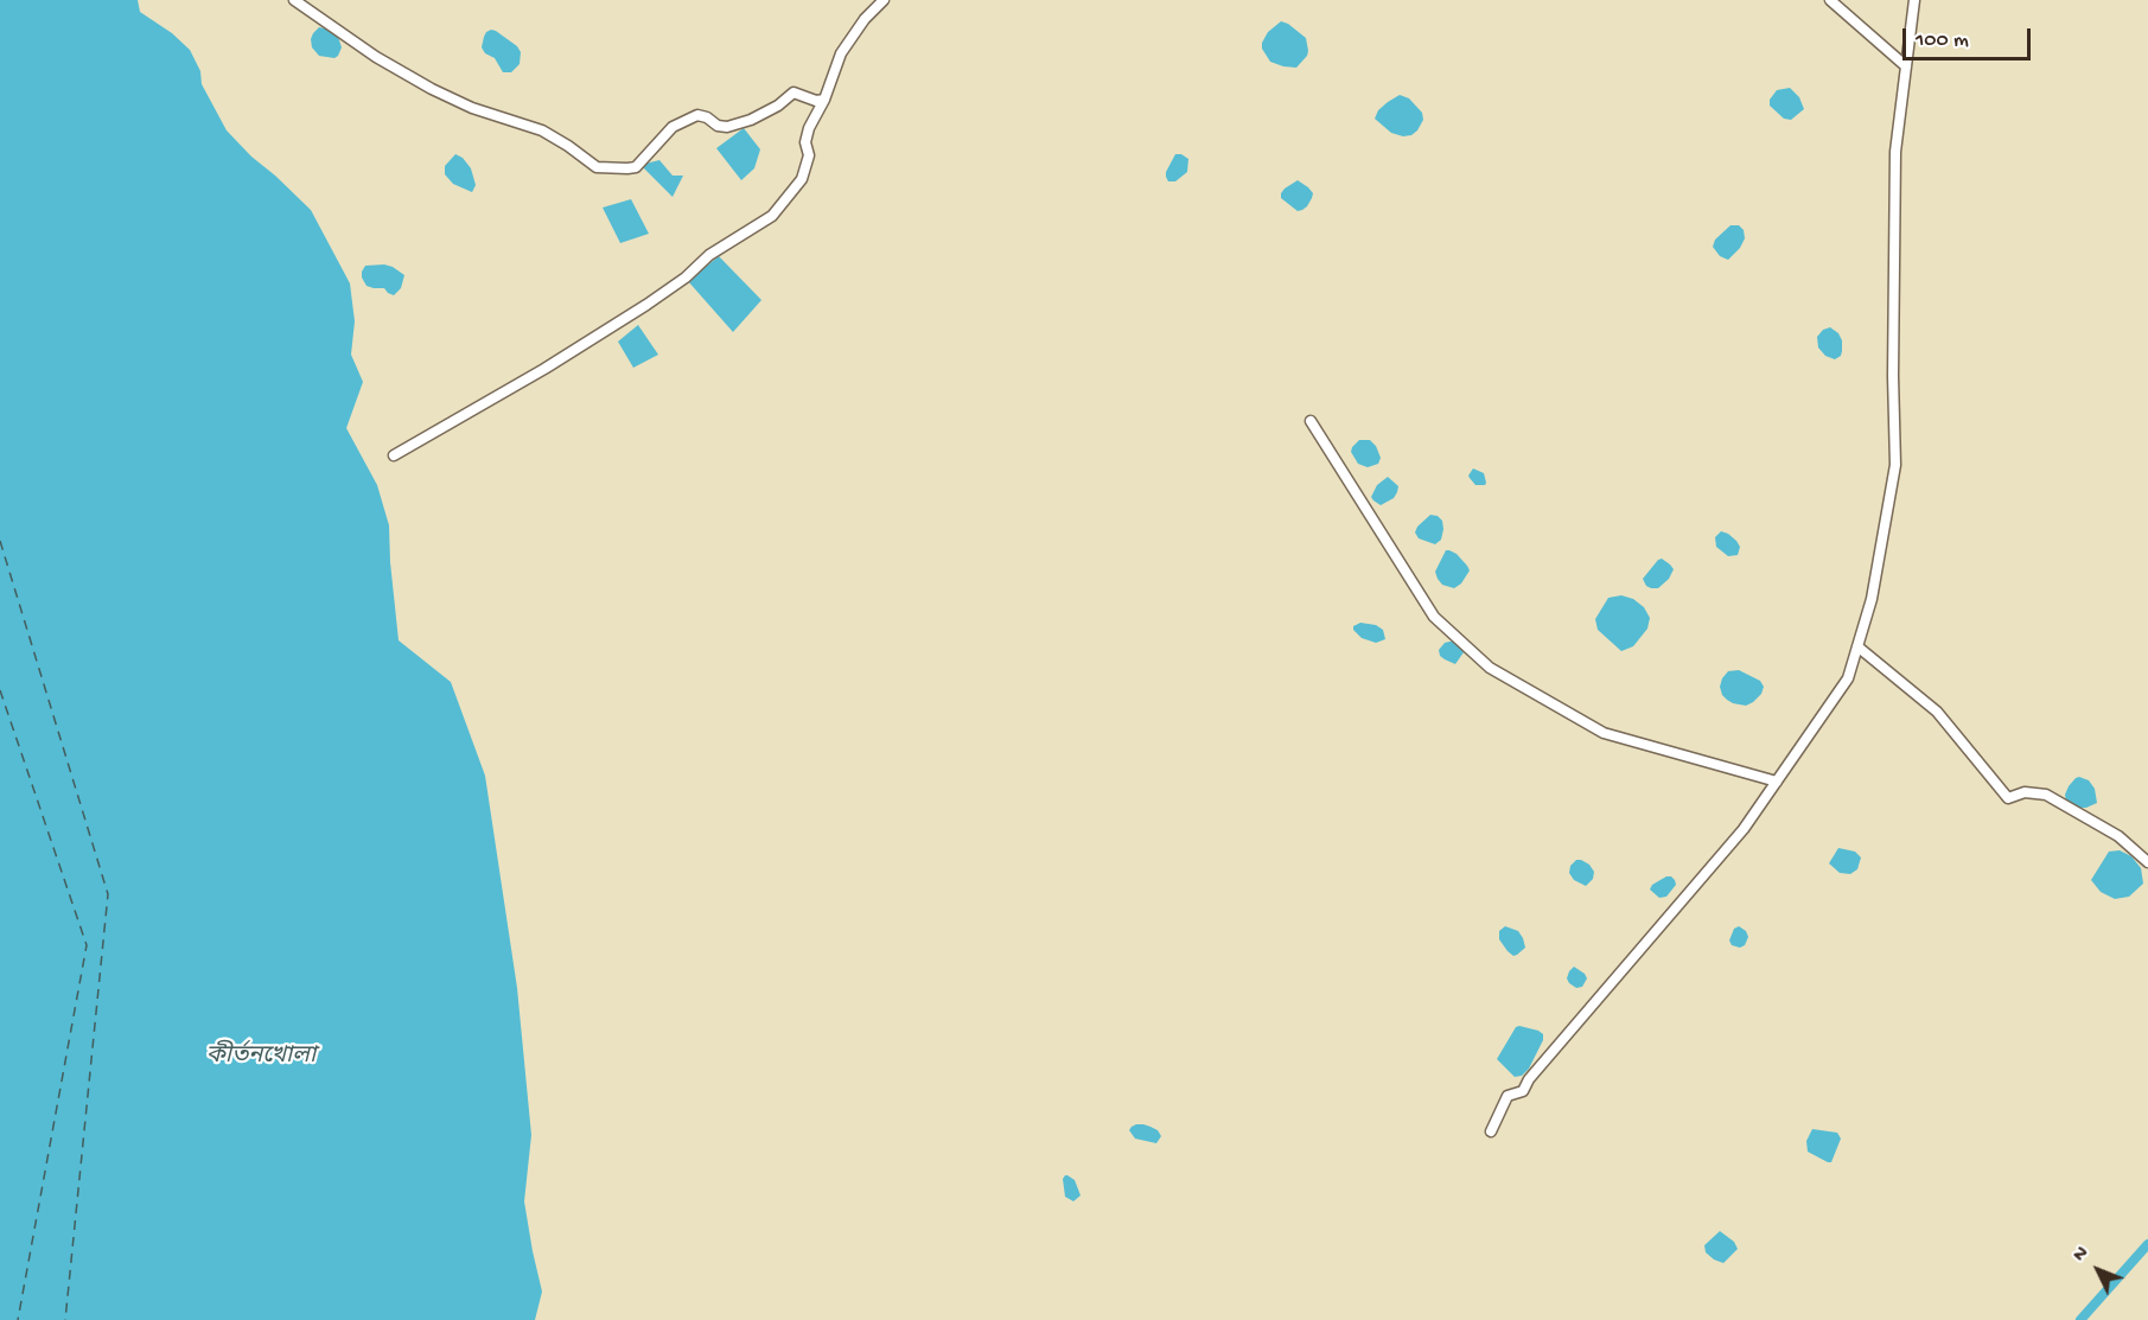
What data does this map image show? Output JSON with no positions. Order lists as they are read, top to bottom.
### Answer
{
  "water": ["কীর্তনখোলা"],
  "scale_bar": "100 m",
  "north": "top left"
}
